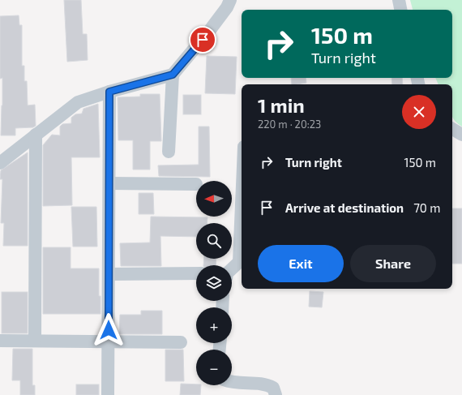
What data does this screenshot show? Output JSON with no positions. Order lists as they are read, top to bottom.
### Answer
{
  "north": "left",
  "page": {
    "turn": ["150 m", "Turn right"],
    "heading": ["1 min", "220 m · 20:23"],
    "list": [
      {
        "name": "Turn right",
        "value": "150 m"
      },
      {
        "name": "Arrive at destination",
        "value": "70 m"
      }
    ],
    "map_buttons": ["+", "−"],
    "buttons": ["Exit", "Share"]
  }
}
